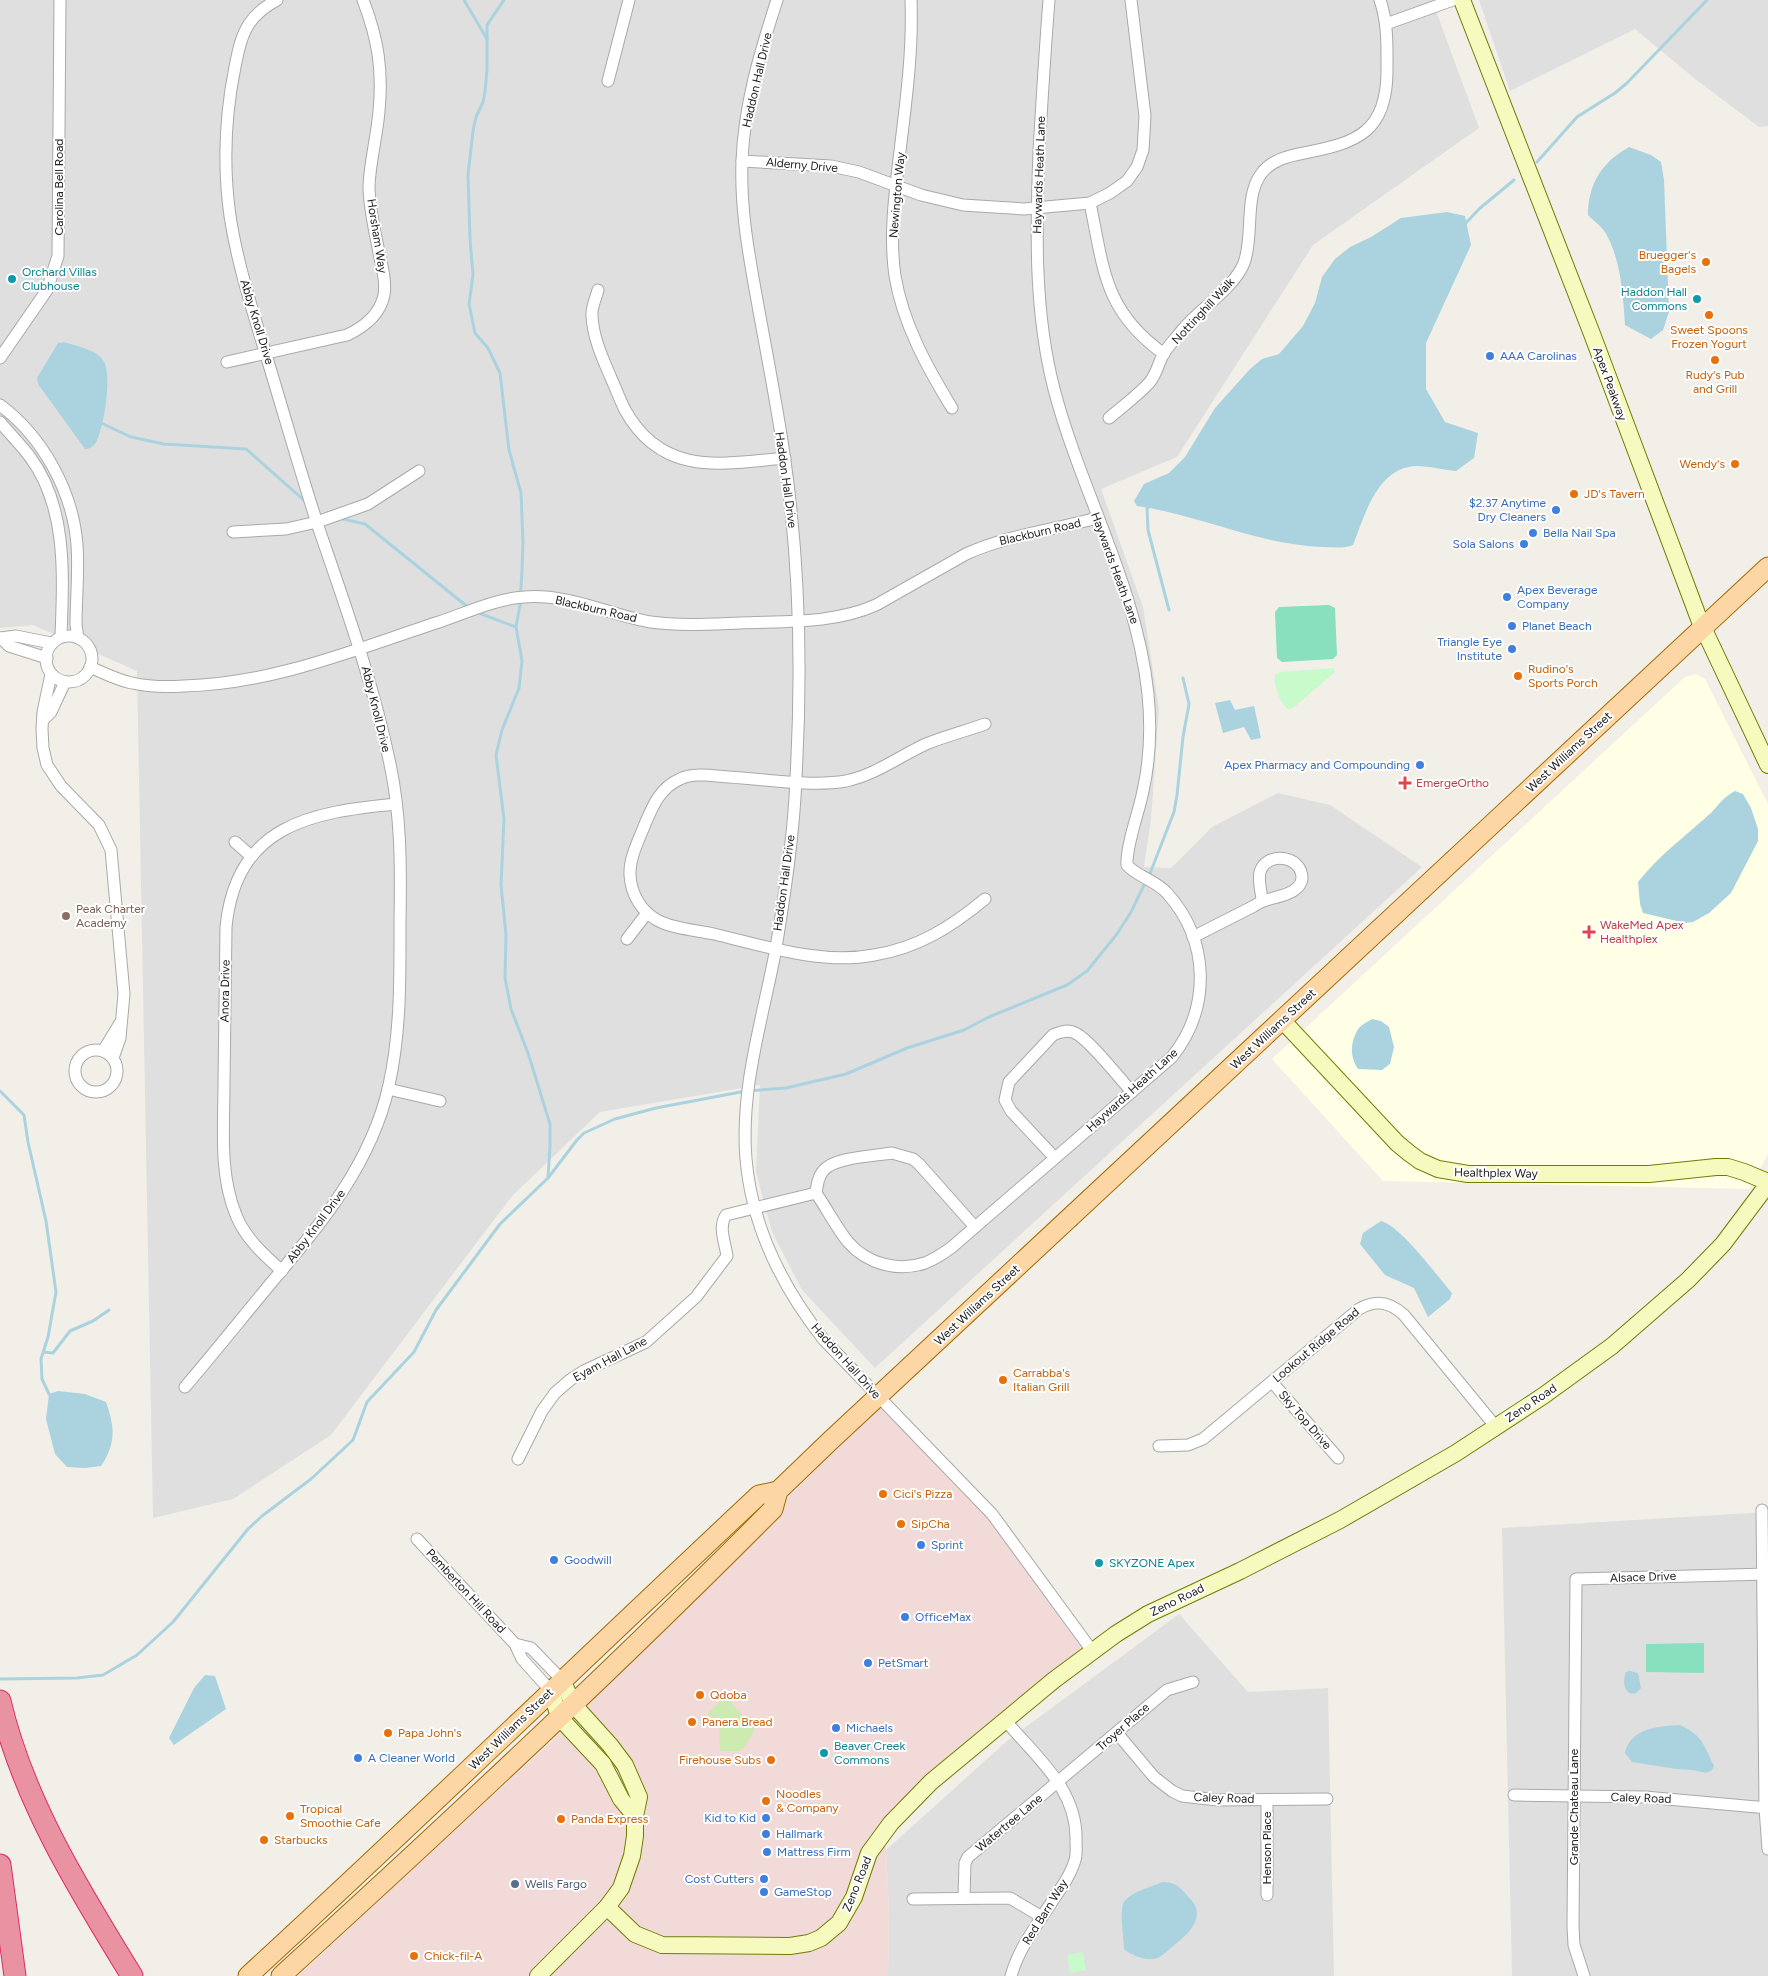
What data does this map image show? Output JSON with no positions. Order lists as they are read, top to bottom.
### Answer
{
  "streets": {
    "main road": ["West Williams Street"],
    "street": [
      "Haddon Hall Drive",
      "Alderny Drive",
      "Haywards Heath Lane",
      "Carolina Bell Road",
      "Newington Way",
      "Horsham Way",
      "Nottinghill Walk",
      "Abby Knoll Drive",
      "Apex Peakway",
      "Blackburn Road",
      "Anora Drive",
      "Healthplex Way",
      "Lookout Ridge Road",
      "Eyam Hall Lane",
      "Zeno Road",
      "Sky Top Drive",
      "Alsace Drive",
      "Pemberton Hill Road",
      "Troyer Place",
      "Caley Road",
      "Grande Chateau Lane",
      "Watertree Lane",
      "Henson Place",
      "Red Barn Way"
    ]
  },
  "crossings": [
    ["Haddon Hall Drive", "Alderny Drive"],
    ["Haddon Hall Drive", "Blackburn Road"],
    ["Haddon Hall Drive", "West Williams Street"],
    ["Haddon Hall Drive", "Eyam Hall Lane"],
    ["Haddon Hall Drive", "Zeno Road"],
    ["Alderny Drive", "Haywards Heath Lane"],
    ["Alderny Drive", "Newington Way"],
    ["Haywards Heath Lane", "Blackburn Road"],
    ["Horsham Way", "Abby Knoll Drive"],
    ["Abby Knoll Drive", "Blackburn Road"],
    ["Abby Knoll Drive", "Anora Drive"],
    ["Apex Peakway", "West Williams Street"],
    ["West Williams Street", "Healthplex Way"],
    ["West Williams Street", "Pemberton Hill Road"],
    ["Healthplex Way", "Zeno Road"],
    ["Lookout Ridge Road", "Zeno Road"],
    ["Lookout Ridge Road", "Sky Top Drive"],
    ["Zeno Road", "Red Barn Way"],
    ["Alsace Drive", "Grande Chateau Lane"],
    ["Troyer Place", "Caley Road"],
    ["Troyer Place", "Watertree Lane"],
    ["Troyer Place", "Red Barn Way"],
    ["Caley Road", "Grande Chateau Lane"],
    ["Caley Road", "Henson Place"],
    ["Watertree Lane", "Red Barn Way"]
  ],
  "places": {
    "other": [
      "Bruegger's Bagels",
      "Orchard Villas Clubhouse",
      "Haddon Hall Commons",
      "Sweet Spoons Frozen Yogurt",
      "AAA Carolinas",
      "Rudy's Pub and Grill",
      "Wendy's",
      "JD's Tavern",
      "$2.37 Anytime Dry Cleaners",
      "Bella Nail Spa",
      "Sola Salons",
      "Apex Beverage Company",
      "Planet Beach",
      "Triangle Eye Institute",
      "Rudino's Sports Porch",
      "Apex Pharmacy and Compounding",
      "Peak Charter Academy",
      "Carrabba's Italian Grill",
      "Cici's Pizza",
      "SipCha",
      "Sprint",
      "Goodwill",
      "SKYZONE Apex",
      "OfficeMax",
      "PetSmart",
      "Qdoba",
      "Panera Bread",
      "Michaels",
      "Papa John's",
      "Beaver Creek Commons",
      "A Cleaner World",
      "Firehouse Subs",
      "Noodles & Company",
      "Tropical Smoothie Cafe",
      "Kid to Kid",
      "Panda Express",
      "Hallmark",
      "Starbucks",
      "Mattress Firm",
      "Cost Cutters",
      "Wells Fargo",
      "GameStop",
      "Chick-fil-A"
    ],
    "health": ["EmergeOrtho", "WakeMed Apex Healthplex"]
  }
}
